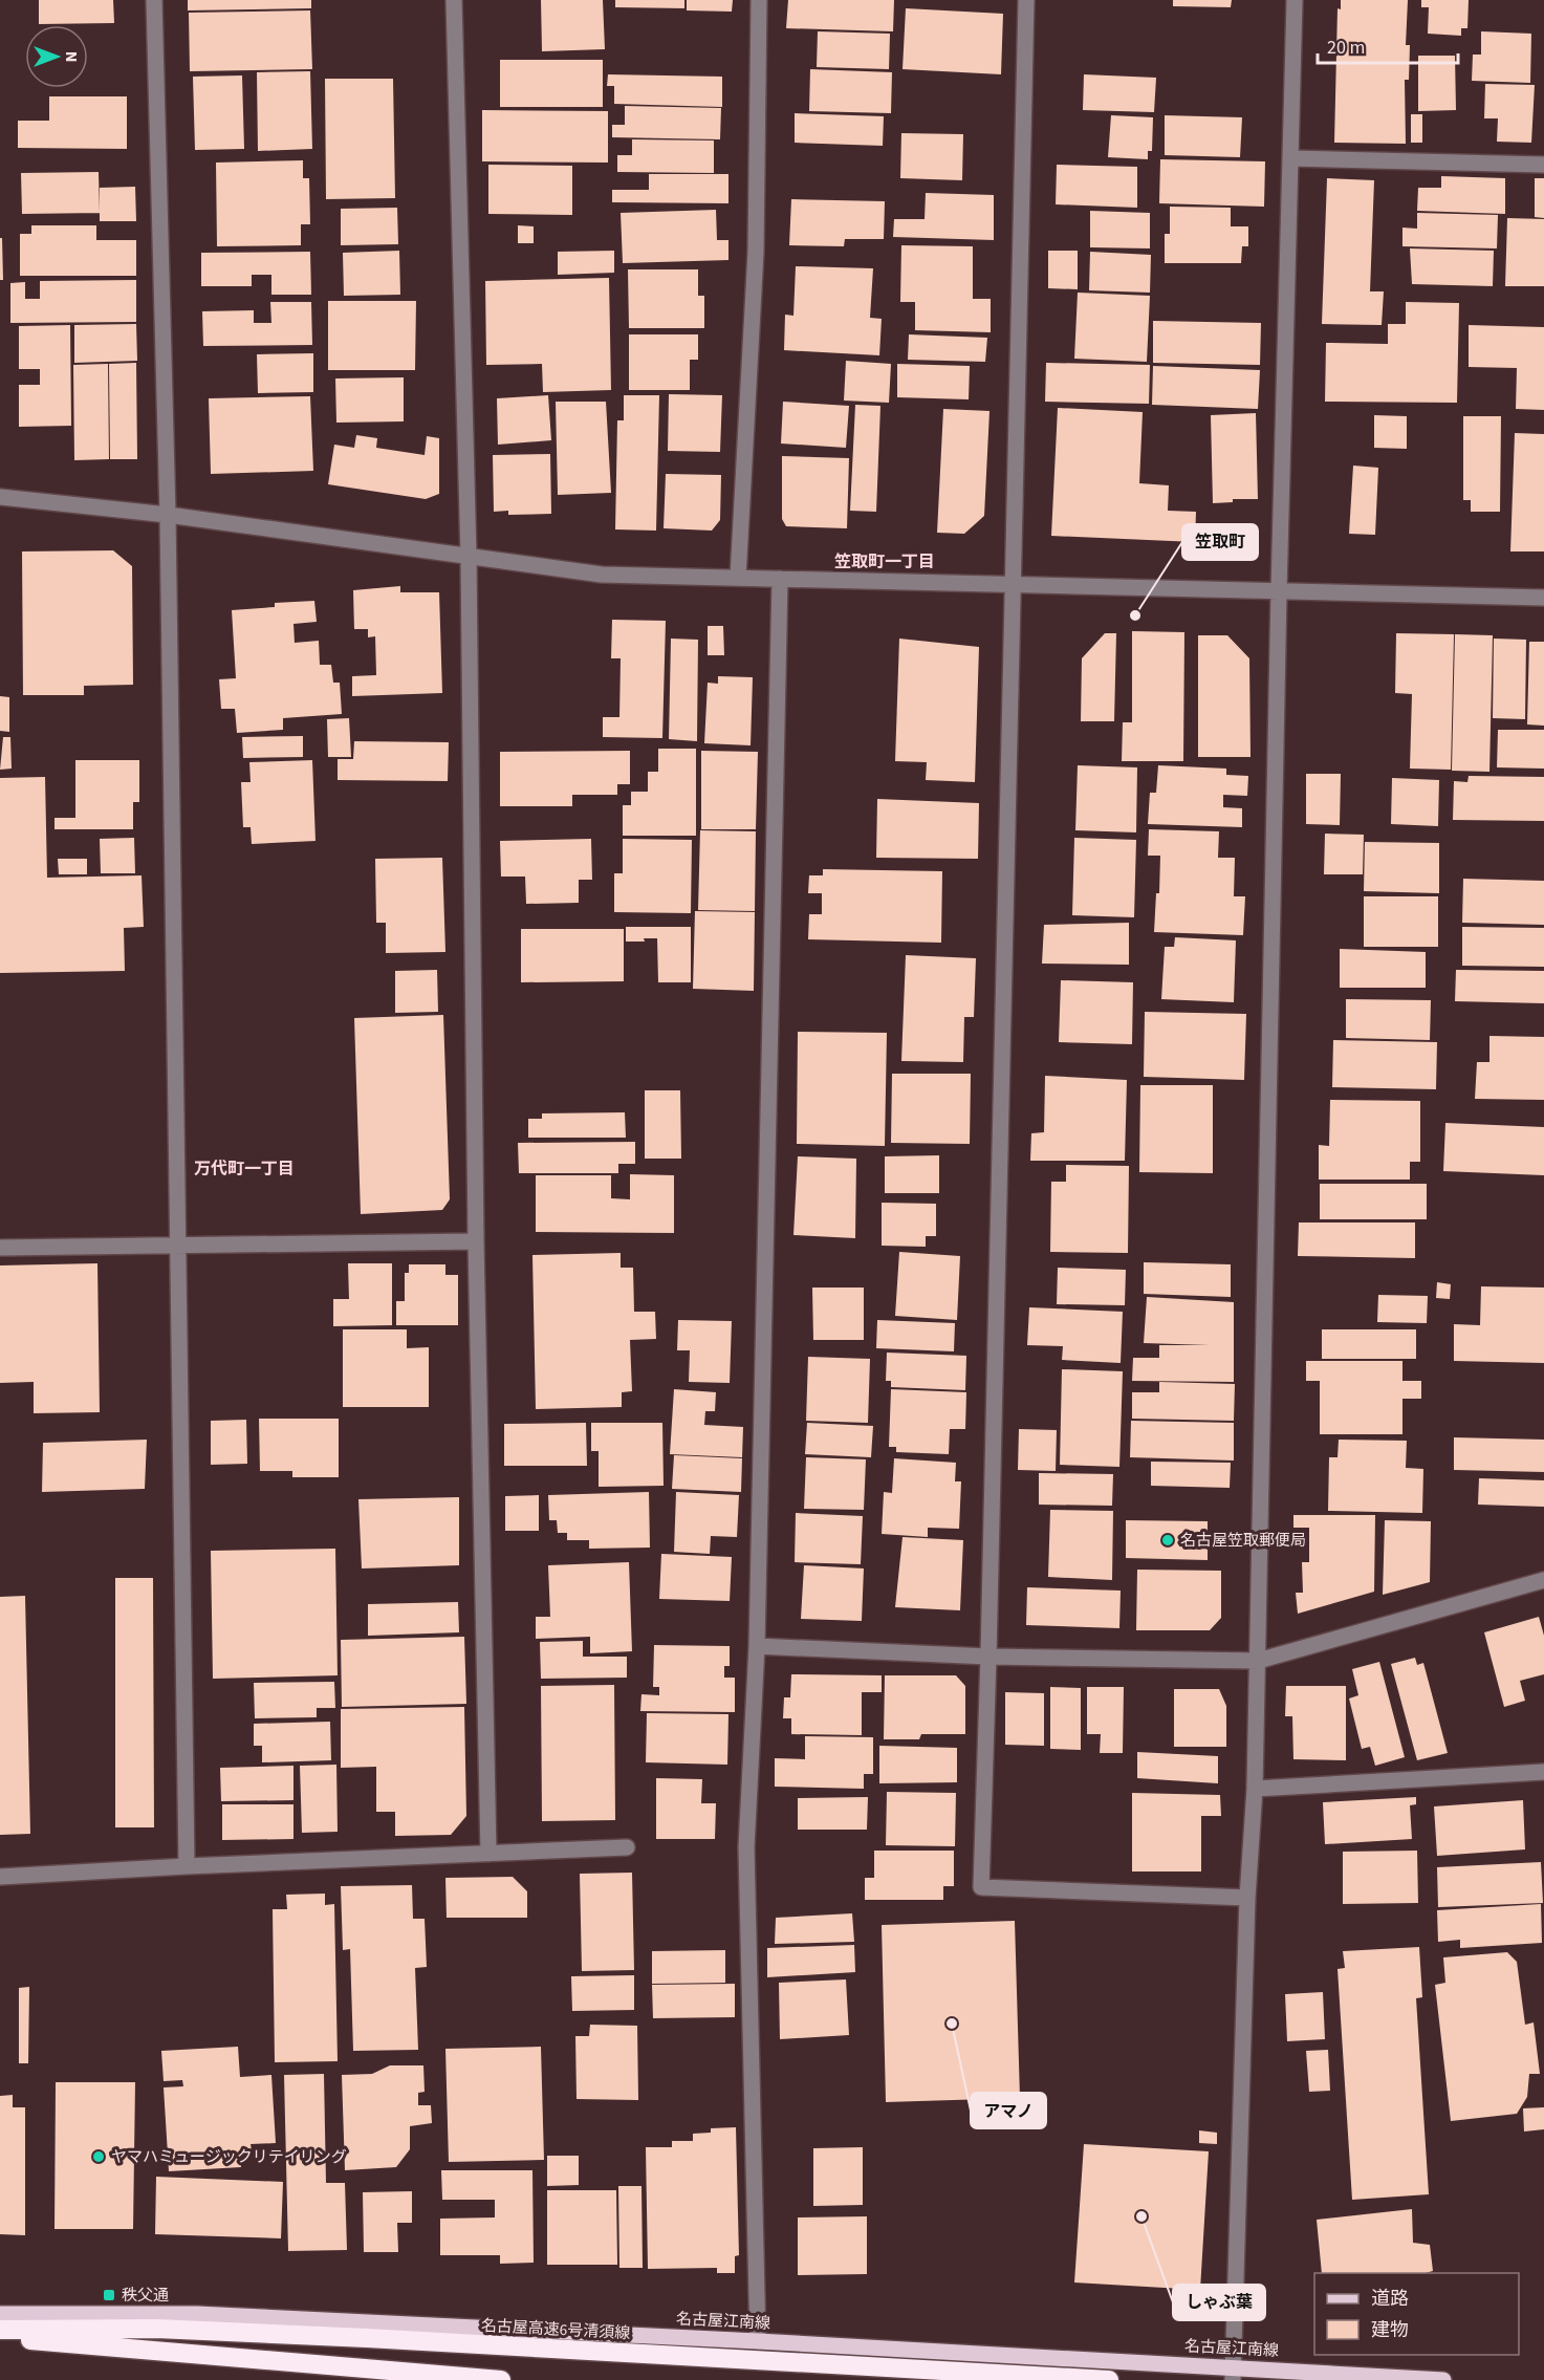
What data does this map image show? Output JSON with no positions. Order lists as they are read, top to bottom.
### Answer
{
  "streets": {
    "highway": ["名古屋高速6号清須線"],
    "main road": ["名古屋江南線"]
  },
  "districts": ["笠取町一丁目", "万代町一丁目"],
  "places": {
    "other": [
      "笠取町",
      "名古屋笠取郵便局",
      "アマノ",
      "ヤマハミュージックリテイリング",
      "しゃぶ葉"
    ],
    "transit": ["秩父通"]
  },
  "legend": ["道路", "建物"],
  "scale_bar": "20 m",
  "north": "right"
}
